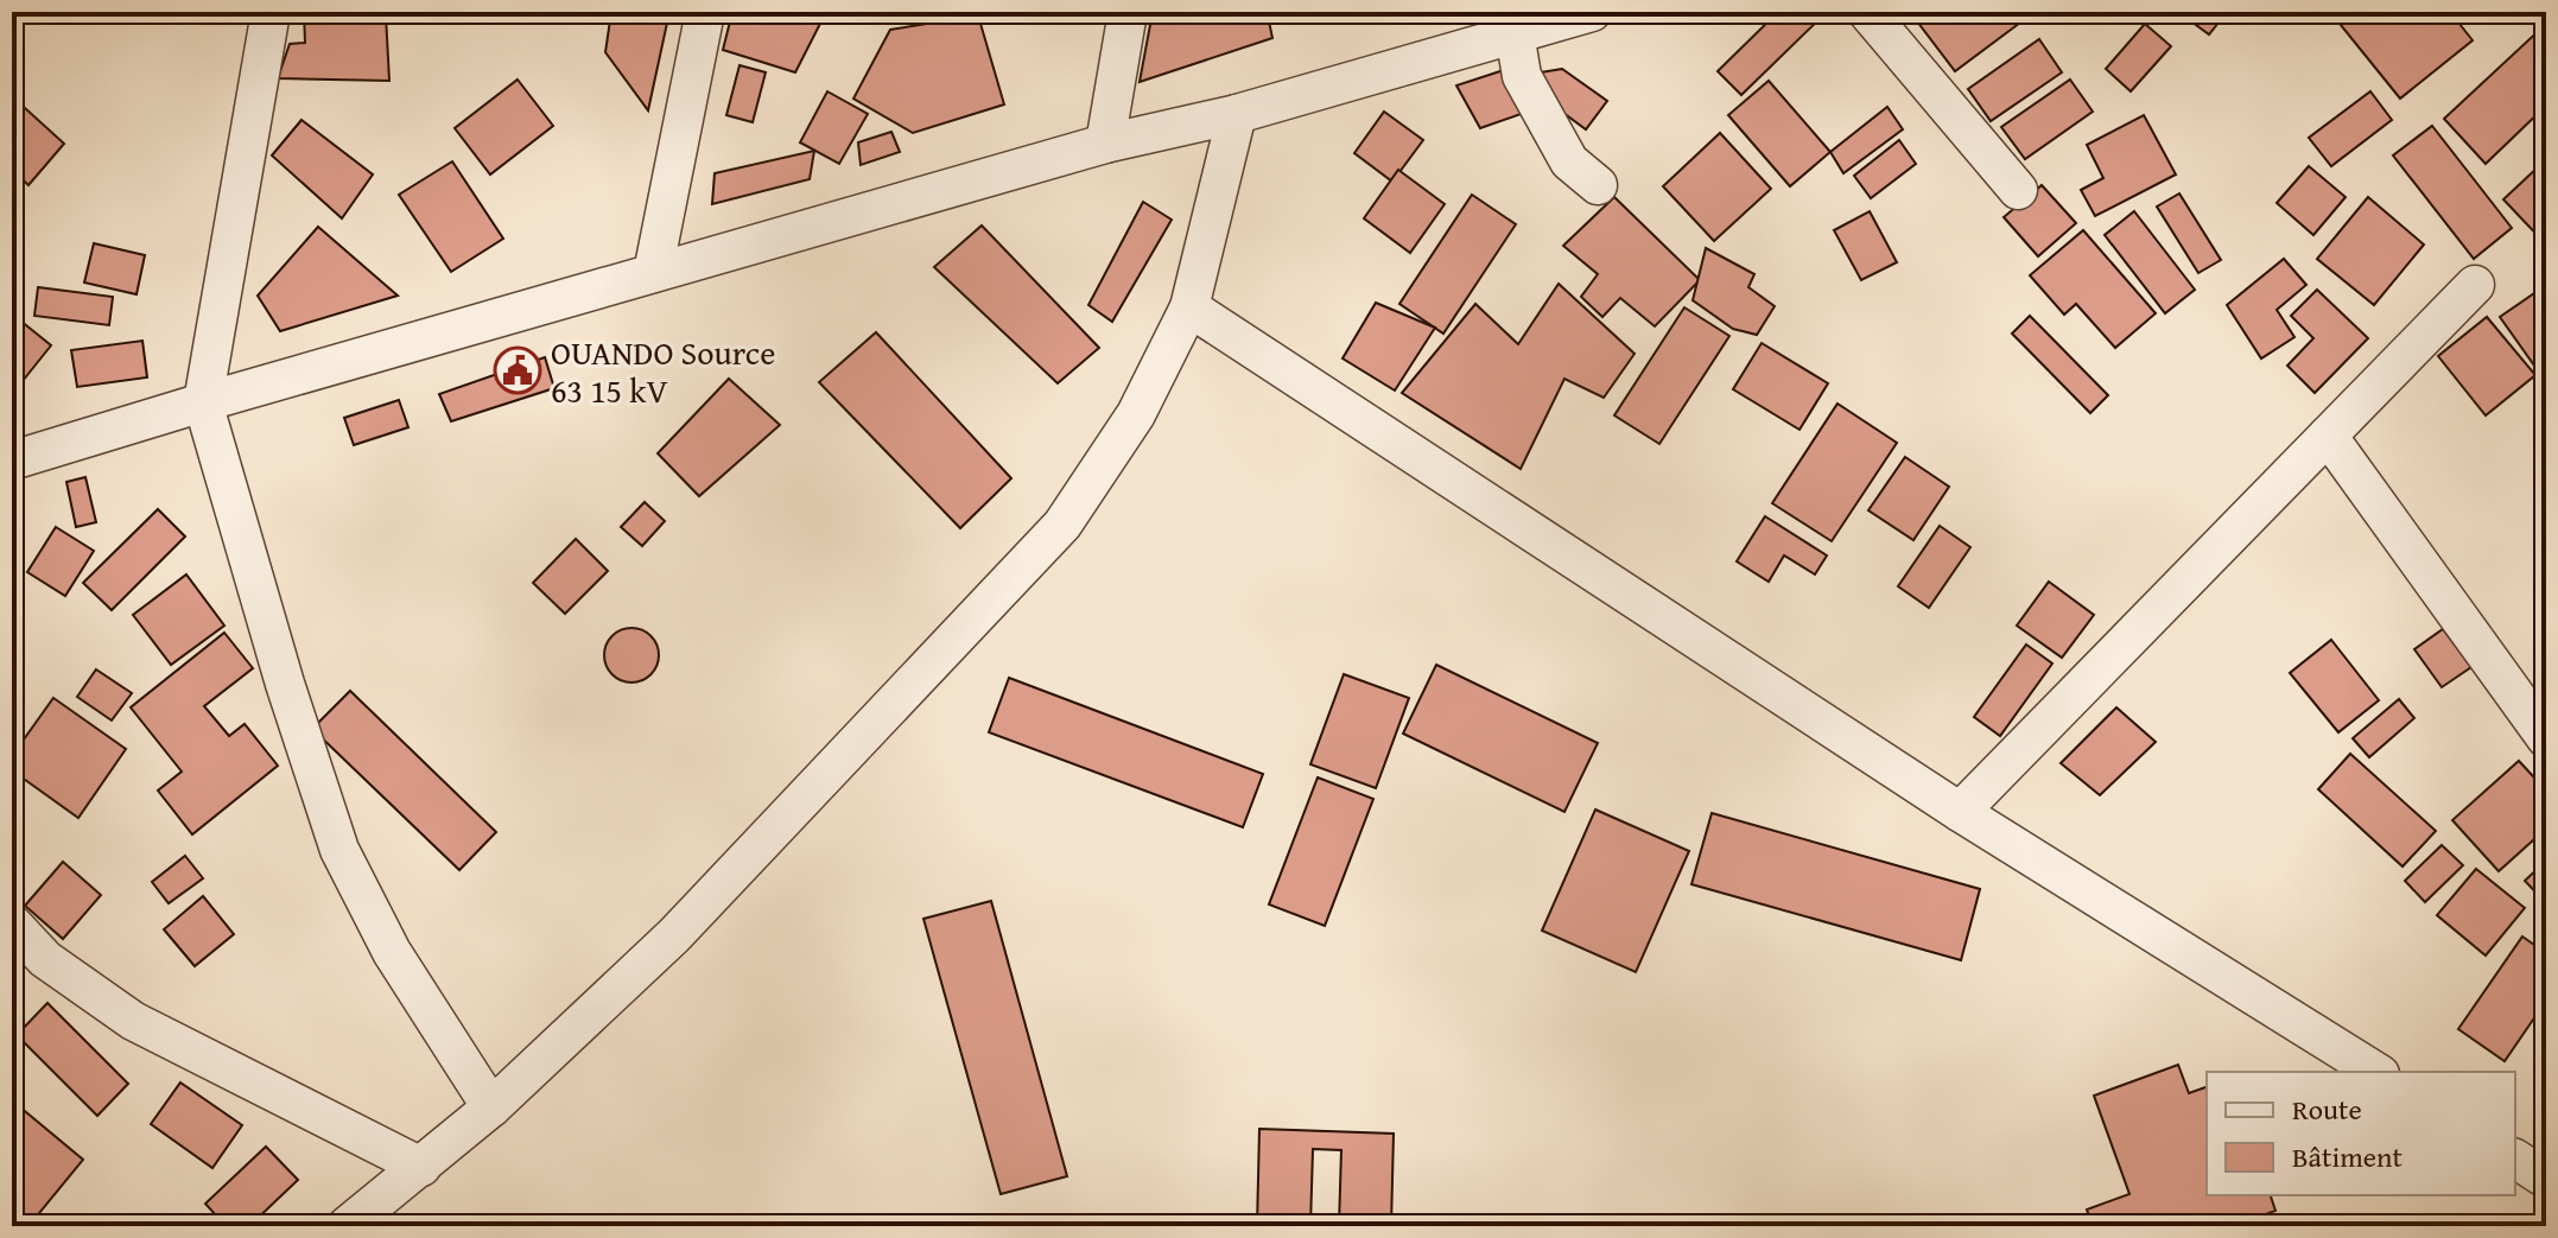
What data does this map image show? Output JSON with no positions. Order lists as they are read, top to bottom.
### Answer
{
  "places": {
    "public building": ["OUANDO Source 63 15 kV"]
  },
  "legend": ["Route", "Bâtiment"]
}
